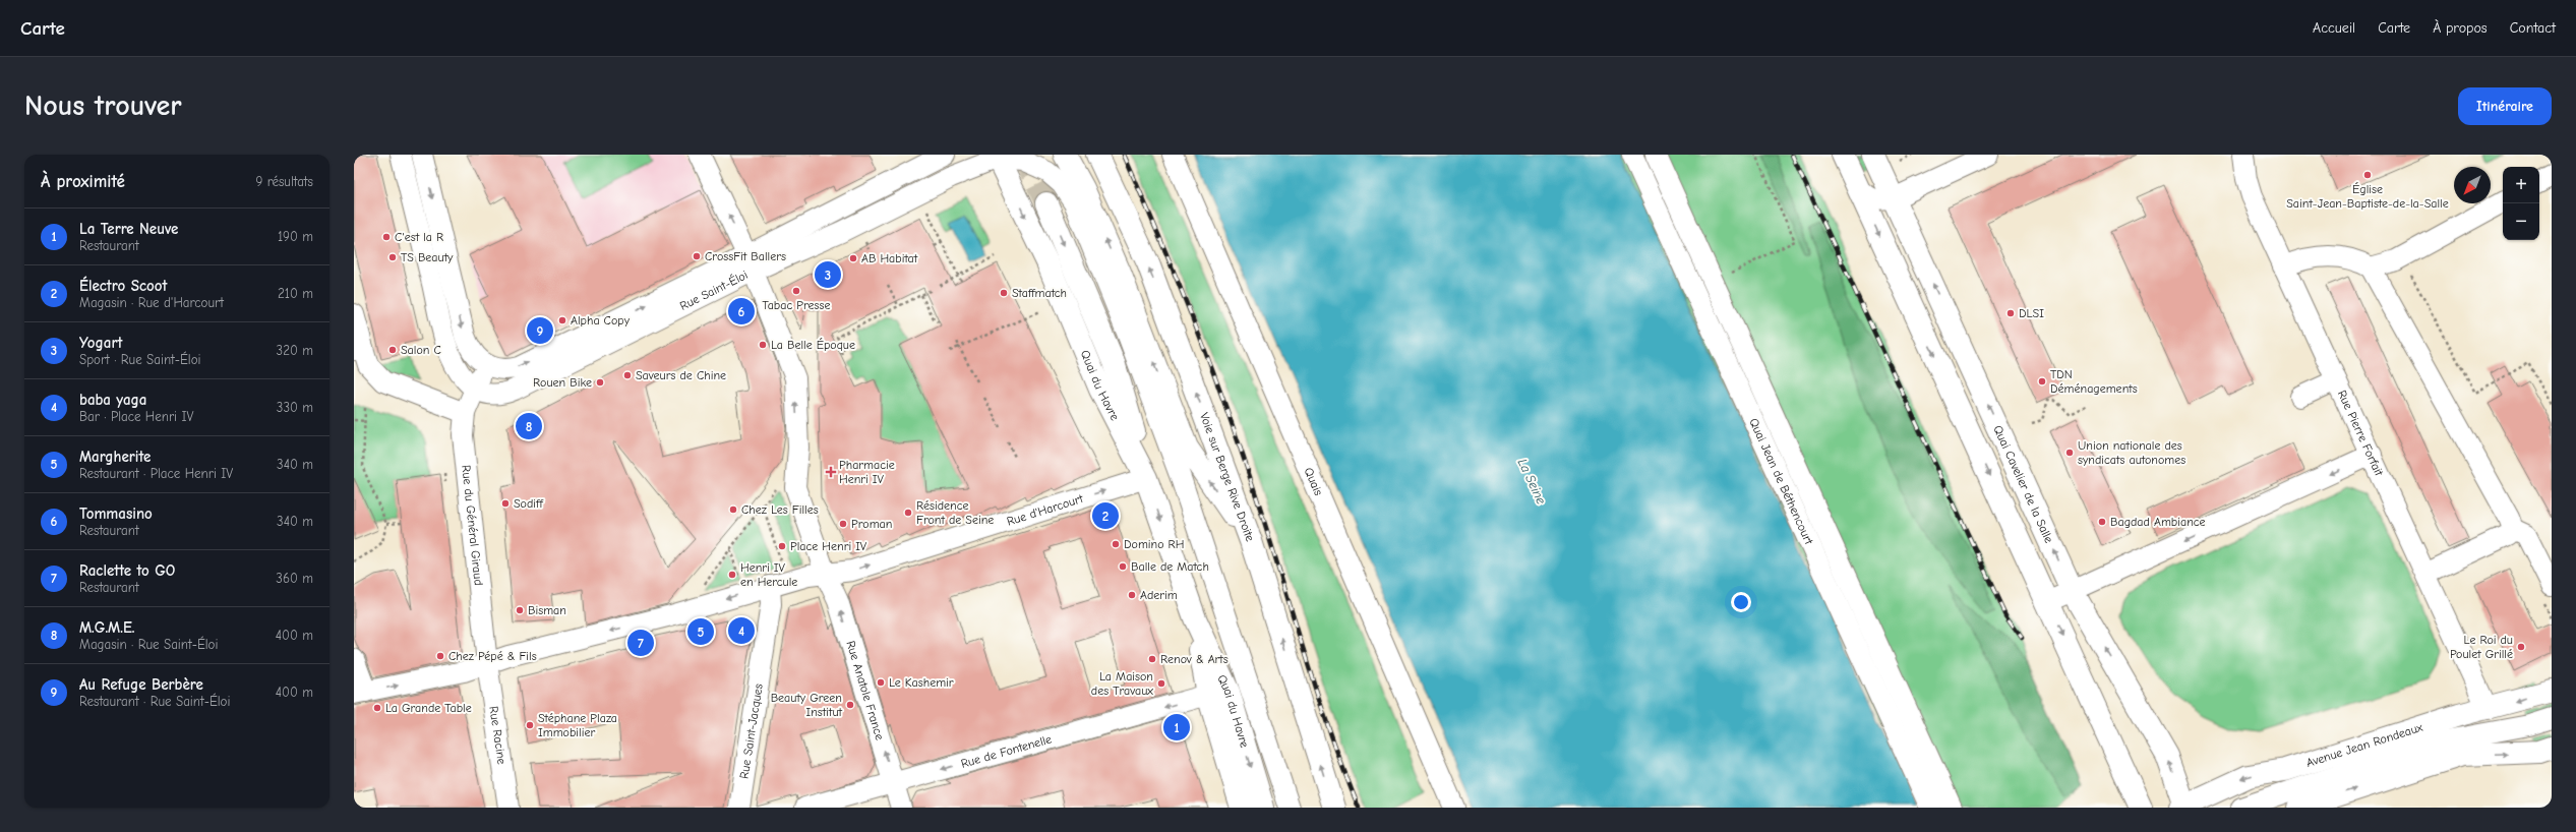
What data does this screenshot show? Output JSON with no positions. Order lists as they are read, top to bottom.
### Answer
{
  "streets": {
    "main road": [
      "Quai du Havre",
      "Voie sur Berge Rive Droite",
      "Quai Cavelier de la Salle",
      "Avenue Jean Rondeaux"
    ],
    "street": [
      "Rue Saint-Éloi",
      "Rue Pierre Forfait",
      "Quais",
      "Quai Jean de Béthencourt",
      "Rue d'Harcourt",
      "Rue du Général Giraud",
      "Rue Anatole France",
      "Rue Saint-Jacques",
      "Rue Racine",
      "Rue de Fontenelle"
    ]
  },
  "crossings": [
    ["Rue Saint-Éloi", "Quai du Havre"],
    ["Rue Saint-Éloi", "Rue du Général Giraud"],
    ["Quai du Havre", "Rue d'Harcourt"],
    ["Quai du Havre", "Rue de Fontenelle"],
    ["Rue Pierre Forfait", "Avenue Jean Rondeaux"],
    ["Quai Cavelier de la Salle", "Avenue Jean Rondeaux"],
    ["Rue d'Harcourt", "Rue Anatole France"],
    ["Rue du Général Giraud", "Rue Racine"],
    ["Rue Anatole France", "Rue de Fontenelle"]
  ],
  "one_way": ["Rue d'Harcourt", "Rue Anatole France", "Rue de Fontenelle"],
  "water": ["La Seine"],
  "places": {
    "other": [
      "Église Saint-Jean-Baptiste-de-la-Salle",
      "C'est la R",
      "CrossFit Ballers",
      "TS Beauty",
      "AB Habitat",
      "Tabac Presse",
      "Staffmatch",
      "DLSI",
      "Alpha Copy",
      "La Belle Époque",
      "Salon C",
      "Saveurs de Chine",
      "TDN Déménagements",
      "Rouen Bike",
      "Union nationale des syndicats autonomes",
      "Sodiff",
      "Chez Les Filles",
      "Résidence Front de Seine",
      "Bagdad Ambiance",
      "Proman",
      "Domino RH",
      "Place Henri IV",
      "Balle de Match",
      "Henri IV en Hercule",
      "Aderim",
      "Bisman",
      "Le Roi du Poulet Grillé",
      "Chez Pépé & Fils",
      "Renov & Arts",
      "Le Kashemir",
      "La Maison des Travaux",
      "Beauty Green Institut",
      "La Grande Table",
      "Stéphane Plaza Immobilier"
    ],
    "health": ["Pharmacie Henri IV"]
  },
  "north": "bottom left",
  "page": {
    "header": "Carte",
    "nav": [
      "Accueil",
      "Carte",
      "À propos",
      "Contact"
    ],
    "buttons": "Itinéraire",
    "title": "Nous trouver",
    "heading": ["À proximité", "9 résultats"],
    "map_buttons": ["+", "−"],
    "list": [
      {
        "mark": "1",
        "name": "La Terre Neuve",
        "note": "Restaurant",
        "value": "190 m"
      },
      {
        "mark": "2",
        "name": "Électro Scoot",
        "note": "Magasin · Rue d'Harcourt",
        "value": "210 m"
      },
      {
        "mark": "3",
        "name": "Yogart",
        "note": "Sport · Rue Saint-Éloi",
        "value": "320 m"
      },
      {
        "mark": "4",
        "name": "baba yaga",
        "note": "Bar · Place Henri IV",
        "value": "330 m"
      },
      {
        "mark": "5",
        "name": "Margherite",
        "note": "Restaurant · Place Henri IV",
        "value": "340 m"
      },
      {
        "mark": "6",
        "name": "Tommasino",
        "note": "Restaurant",
        "value": "340 m"
      },
      {
        "mark": "7",
        "name": "Raclette to GO",
        "note": "Restaurant",
        "value": "360 m"
      },
      {
        "mark": "8",
        "name": "M.G.M.E.",
        "note": "Magasin · Rue Saint-Éloi",
        "value": "400 m"
      },
      {
        "mark": "9",
        "name": "Au Refuge Berbère",
        "note": "Restaurant · Rue Saint-Éloi",
        "value": "400 m"
      }
    ],
    "pins": [
      "3",
      "6",
      "9",
      "8",
      "2",
      "4",
      "5",
      "7",
      "1"
    ]
  }
}
